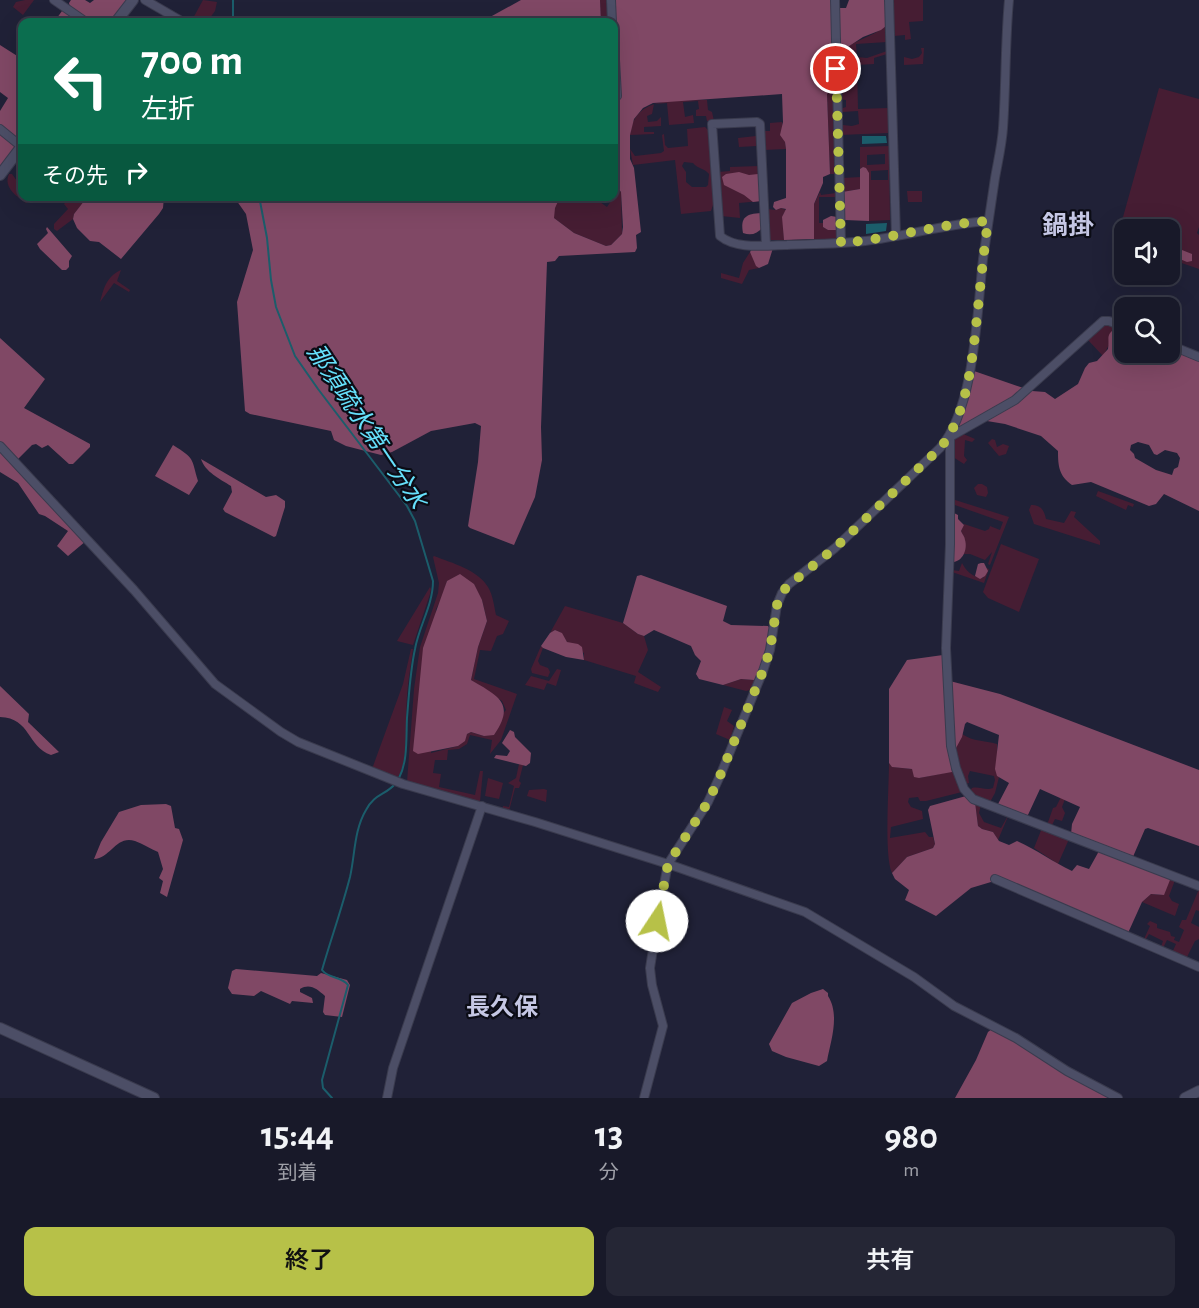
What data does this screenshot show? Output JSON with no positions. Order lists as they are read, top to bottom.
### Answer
{
  "districts": ["鍋掛", "長久保"],
  "water": ["那須疏水第一分水"],
  "page": {
    "turn": ["700 m", "左折"],
    "then": "その先",
    "eta": [
      "15:44",
      "到着",
      "13",
      "分",
      "980",
      "m"
    ],
    "buttons": ["終了", "共有"]
  }
}
